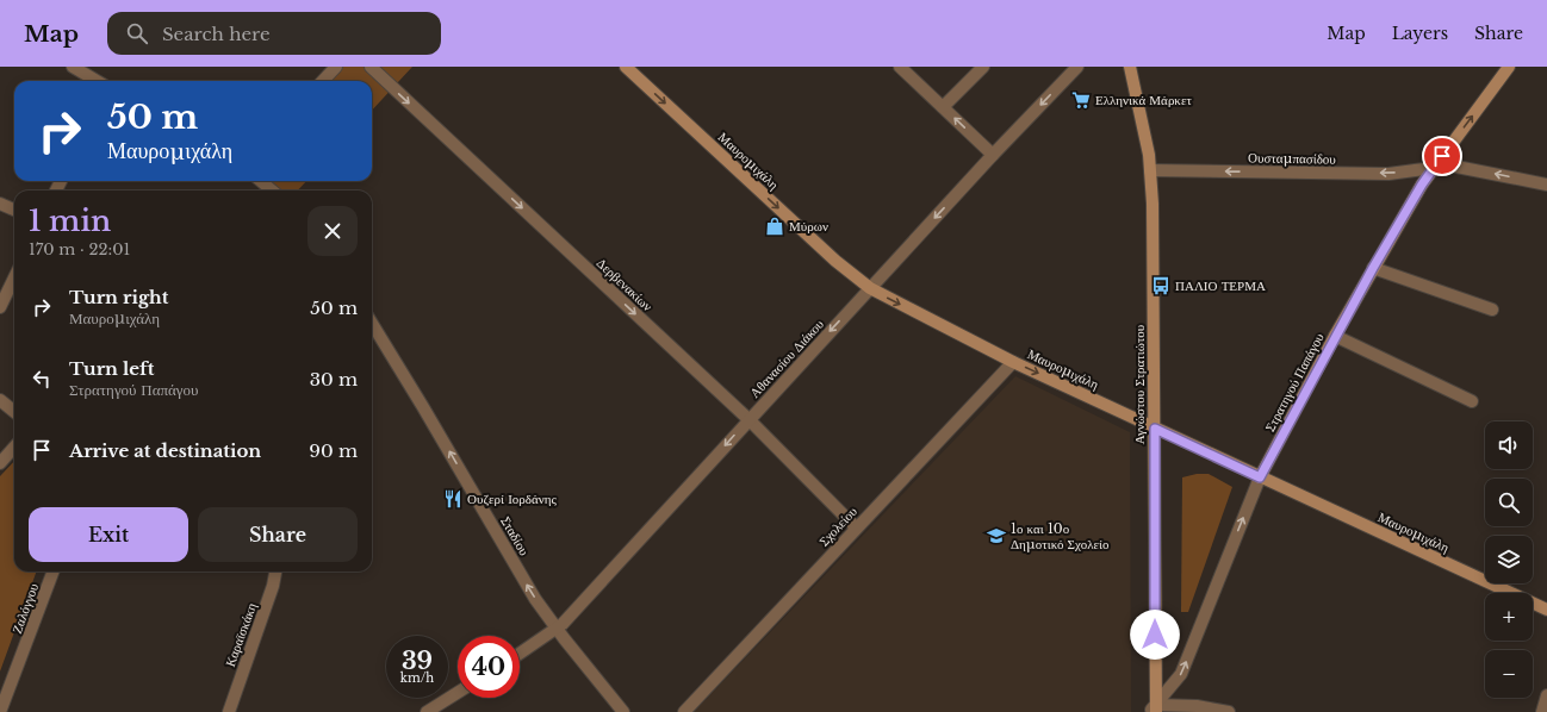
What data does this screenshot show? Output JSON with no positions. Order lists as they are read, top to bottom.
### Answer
{
  "streets": {
    "street": [
      "Ουσταμπασίδου",
      "Μαυρομιχάλη",
      "Δερβενακίων",
      "Αθανασίου Διάκου",
      "Στρατηγού Παπάγου",
      "Αγνώστου Στρατιώτου",
      "Σχολείου",
      "Σταδίου",
      "Ζαλόγγου",
      "Καραϊσκάκη"
    ]
  },
  "crossings": [
    ["Ουσταμπασίδου", "Στρατηγού Παπάγου"],
    ["Ουσταμπασίδου", "Αγνώστου Στρατιώτου"],
    ["Μαυρομιχάλη", "Αθανασίου Διάκου"],
    ["Μαυρομιχάλη", "Στρατηγού Παπάγου"],
    ["Μαυρομιχάλη", "Αγνώστου Στρατιώτου"],
    ["Μαυρομιχάλη", "Σχολείου"],
    ["Δερβενακίων", "Αθανασίου Διάκου"],
    ["Δερβενακίων", "Σχολείου"],
    ["Αθανασίου Διάκου", "Σταδίου"],
    ["Στρατηγού Παπάγου", "Αγνώστου Στρατιώτου"]
  ],
  "one_way": [
    "Ουσταμπασίδου",
    "Μαυρομιχάλη",
    "Δερβενακίων",
    "Αθανασίου Διάκου",
    "Στρατηγού Παπάγου",
    "Σταδίου"
  ],
  "places": {
    "supermarket": ["Ελληνικά Μάρκετ"],
    "shop": ["Μύρων"],
    "bus stop": ["ΠΑΛΙΟ ΤΕΡΜΑ"],
    "restaurant": ["Ουζερί Ιορδάνης"],
    "school or university": ["1ο και 10ο Δημοτικό Σχολείο"]
  },
  "page": {
    "header": "Map",
    "search": "Search here",
    "nav": ["Map", "Layers", "Share"],
    "turn": ["50 m", "Μαυρομιχάλη"],
    "heading": ["1 min", "170 m · 22:01"],
    "list": [
      {
        "name": "Turn right",
        "note": "Μαυρομιχάλη",
        "value": "50 m"
      },
      {
        "name": "Turn left",
        "note": "Στρατηγού Παπάγου",
        "value": "30 m"
      },
      {
        "name": "Arrive at destination",
        "value": "90 m"
      }
    ],
    "map_buttons": ["+", "−"],
    "buttons": ["Exit", "Share"],
    "speed": "39 km/h",
    "limit": "40"
  }
}
